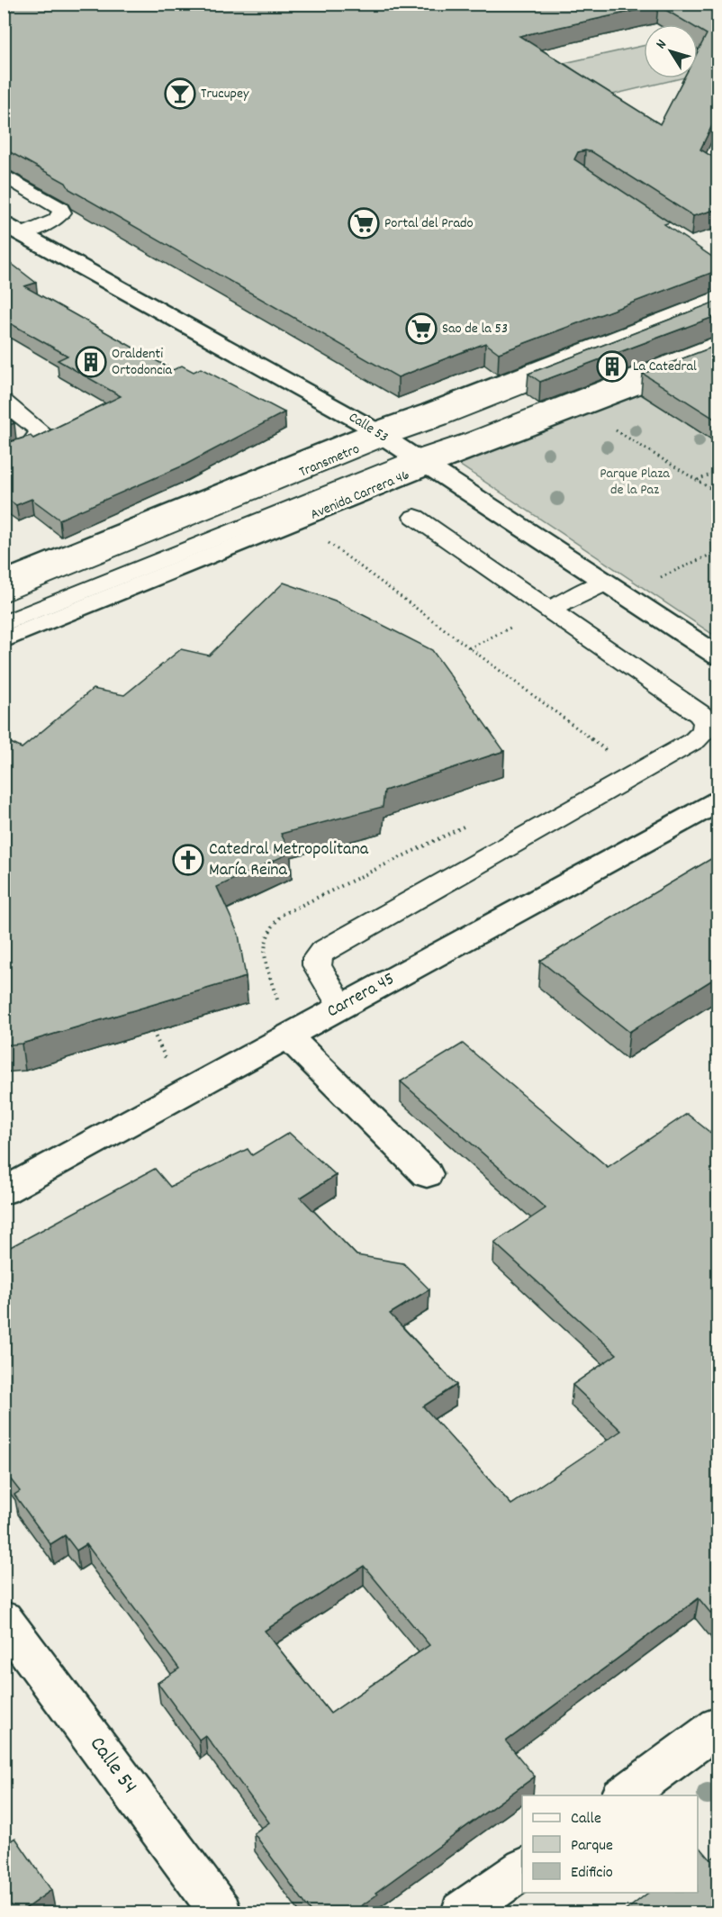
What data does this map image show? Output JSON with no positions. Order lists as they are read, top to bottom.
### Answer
{
  "streets": {
    "street": [
      "Calle 53",
      "Avenida Carrera 46",
      "Carrera 45",
      "Calle 54"
    ],
    "lane": ["Transmetro"]
  },
  "crossings": [
    ["Calle 53", "Transmetro"],
    ["Calle 53", "Avenida Carrera 46"],
    ["Transmetro", "Avenida Carrera 46"]
  ],
  "parks": ["Parque Plaza de la Paz"],
  "places": {
    "bar": ["Trucupey"],
    "supermarket": ["Portal del Prado", "Sao de la 53"],
    "building": ["Oraldenti Ortodoncia", "La Catedral"],
    "church": ["Catedral Metropolitana María Reina"]
  },
  "legend": ["Calle", "Parque", "Edificio"],
  "north": "top left"
}
